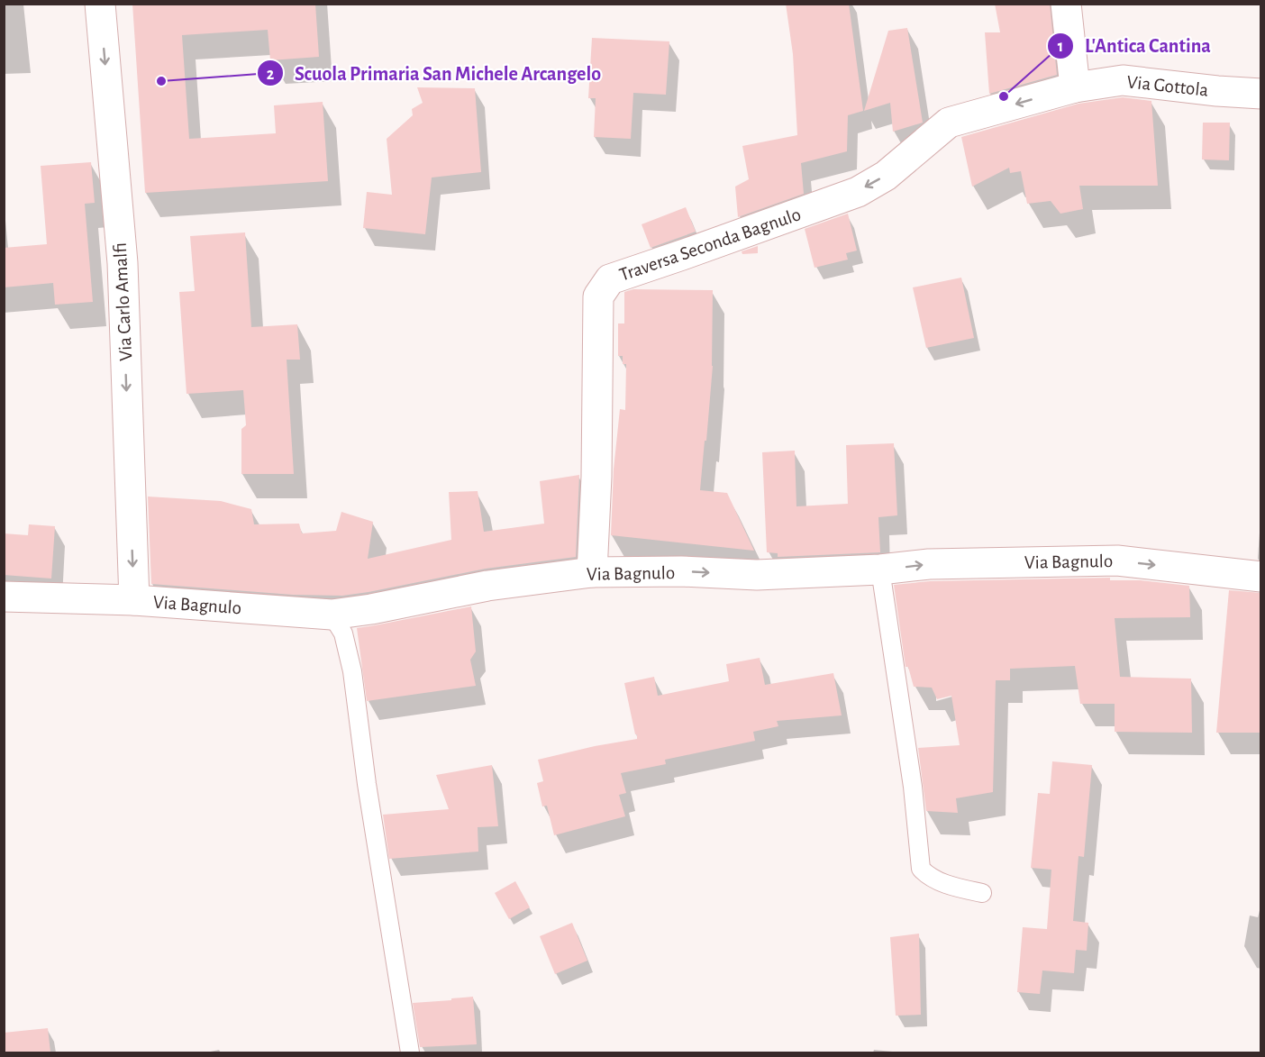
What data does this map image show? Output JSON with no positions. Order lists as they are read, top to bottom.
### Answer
{
  "streets": {
    "street": [
      "Via Gottola",
      "Traversa Seconda Bagnulo",
      "Via Carlo Amalfi",
      "Via Bagnulo"
    ]
  },
  "crossings": [
    ["Via Gottola", "Traversa Seconda Bagnulo"],
    ["Traversa Seconda Bagnulo", "Via Bagnulo"],
    ["Via Carlo Amalfi", "Via Bagnulo"]
  ],
  "one_way": ["Traversa Seconda Bagnulo", "Via Carlo Amalfi", "Via Bagnulo"],
  "places": ["Scuola Primaria San Michele Arcangelo", "L'Antica Cantina"]
}
